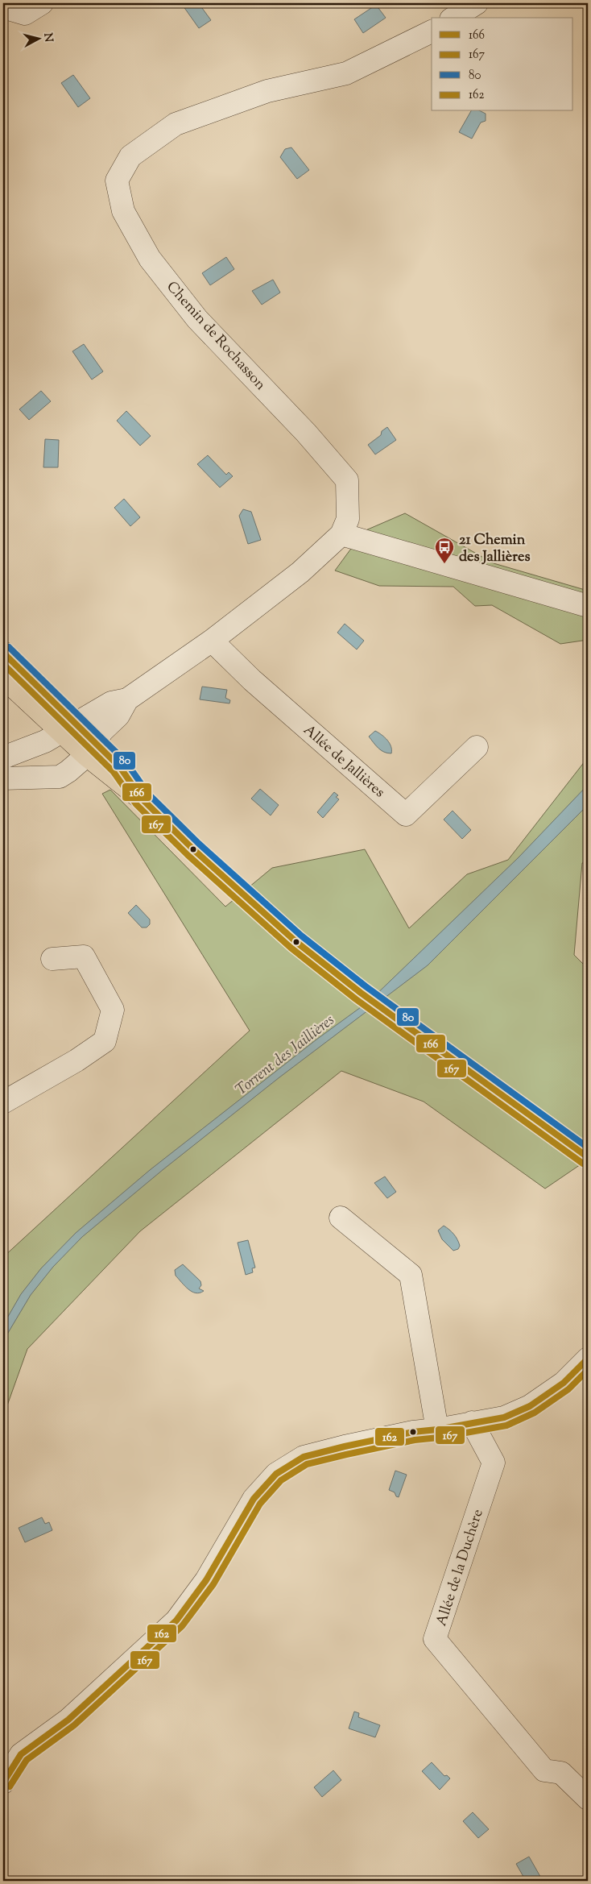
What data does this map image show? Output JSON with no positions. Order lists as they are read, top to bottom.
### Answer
{
  "streets": {
    "street": ["Chemin de Rochasson", "Allée de Jallières", "Allée de la Duchère"]
  },
  "crossings": [
    ["Chemin de Rochasson", "Allée de Jallières"]
  ],
  "water": ["Torrent des Jaillières"],
  "places": {
    "bus stop": ["21 Chemin des Jallières"]
  },
  "lines": [
    "transit line 80",
    "transit line 166",
    "transit line 167",
    "transit line 162"
  ],
  "legend": [
    "166",
    "167",
    "80",
    "162"
  ],
  "north": "right"
}
